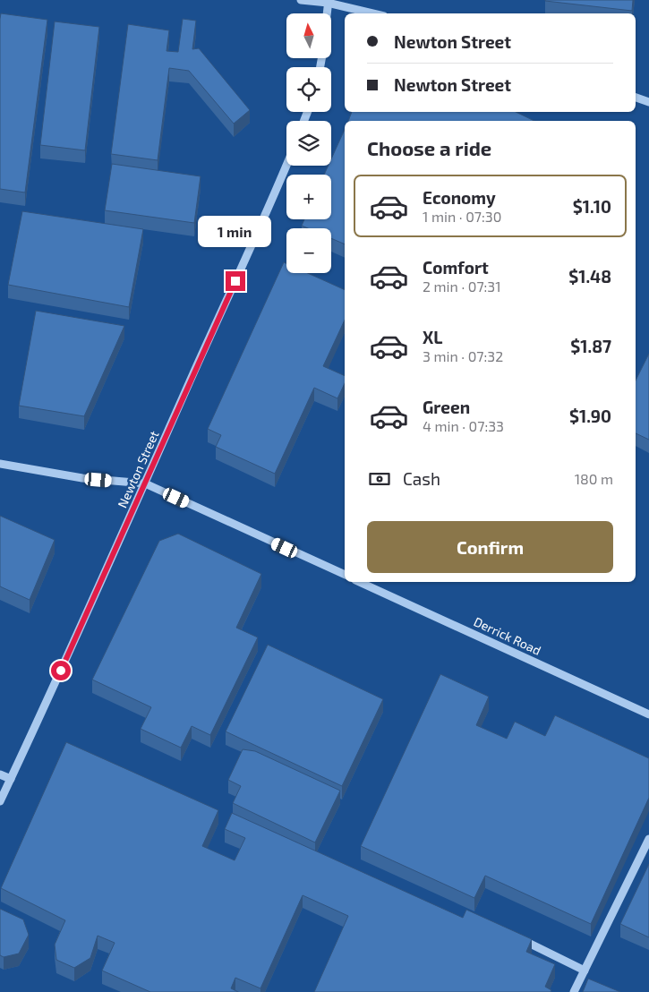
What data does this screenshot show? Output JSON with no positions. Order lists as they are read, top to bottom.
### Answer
{
  "streets": {
    "street": ["Newton Street", "Derrick Road"]
  },
  "north": "top",
  "page": {
    "map_buttons": ["+", "−"],
    "banner": ["Newton Street", "Newton Street"],
    "heading": "Choose a ride",
    "list": [
      {
        "name": "Economy",
        "note": "1 min · 07:30",
        "value": "$1.10"
      },
      {
        "name": "Comfort",
        "note": "2 min · 07:31",
        "value": "$1.48"
      },
      {
        "name": "XL",
        "note": "3 min · 07:32",
        "value": "$1.87"
      },
      {
        "name": "Green",
        "note": "4 min · 07:33",
        "value": "$1.90"
      }
    ],
    "bubble": "1 min",
    "pay": ["Cash", "180 m"],
    "buttons": "Confirm"
  }
}
